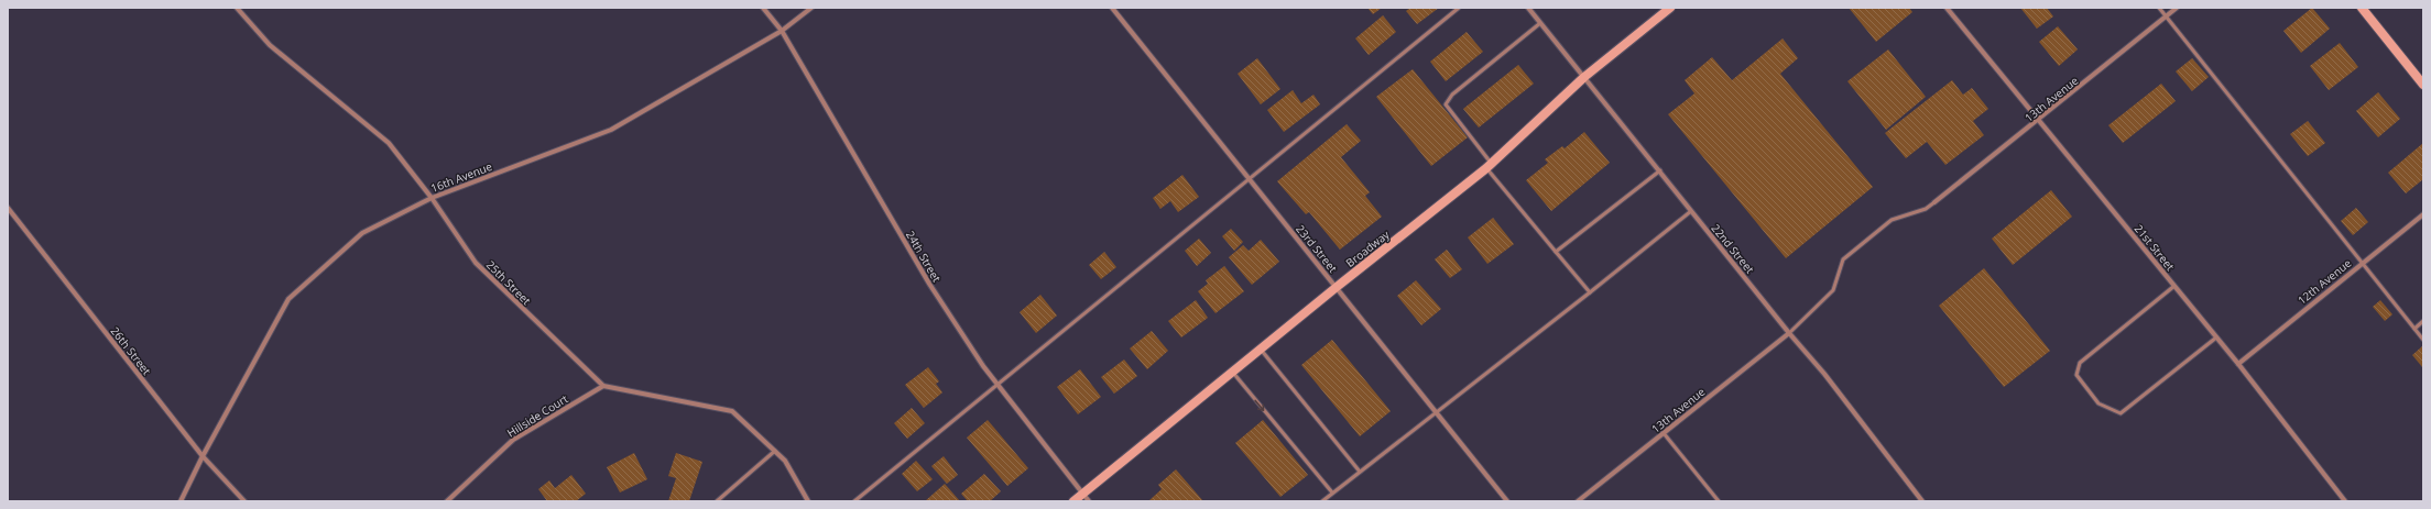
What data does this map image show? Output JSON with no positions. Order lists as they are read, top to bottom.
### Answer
{
  "streets": {
    "main road": ["Broadway"],
    "street": [
      "13th Avenue",
      "16th Avenue",
      "21st Street",
      "23rd Street",
      "22nd Street",
      "24th Street",
      "12th Avenue",
      "25th Street",
      "26th Street",
      "Hillside Court"
    ]
  },
  "crossings": [
    ["13th Avenue", "21st Street"],
    ["13th Avenue", "22nd Street"],
    ["16th Avenue", "24th Street"],
    ["16th Avenue", "25th Street"],
    ["16th Avenue", "26th Street"],
    ["21st Street", "12th Avenue"],
    ["23rd Street", "Broadway"],
    ["Broadway", "22nd Street"],
    ["Broadway", "24th Street"],
    ["25th Street", "Hillside Court"]
  ]
}
